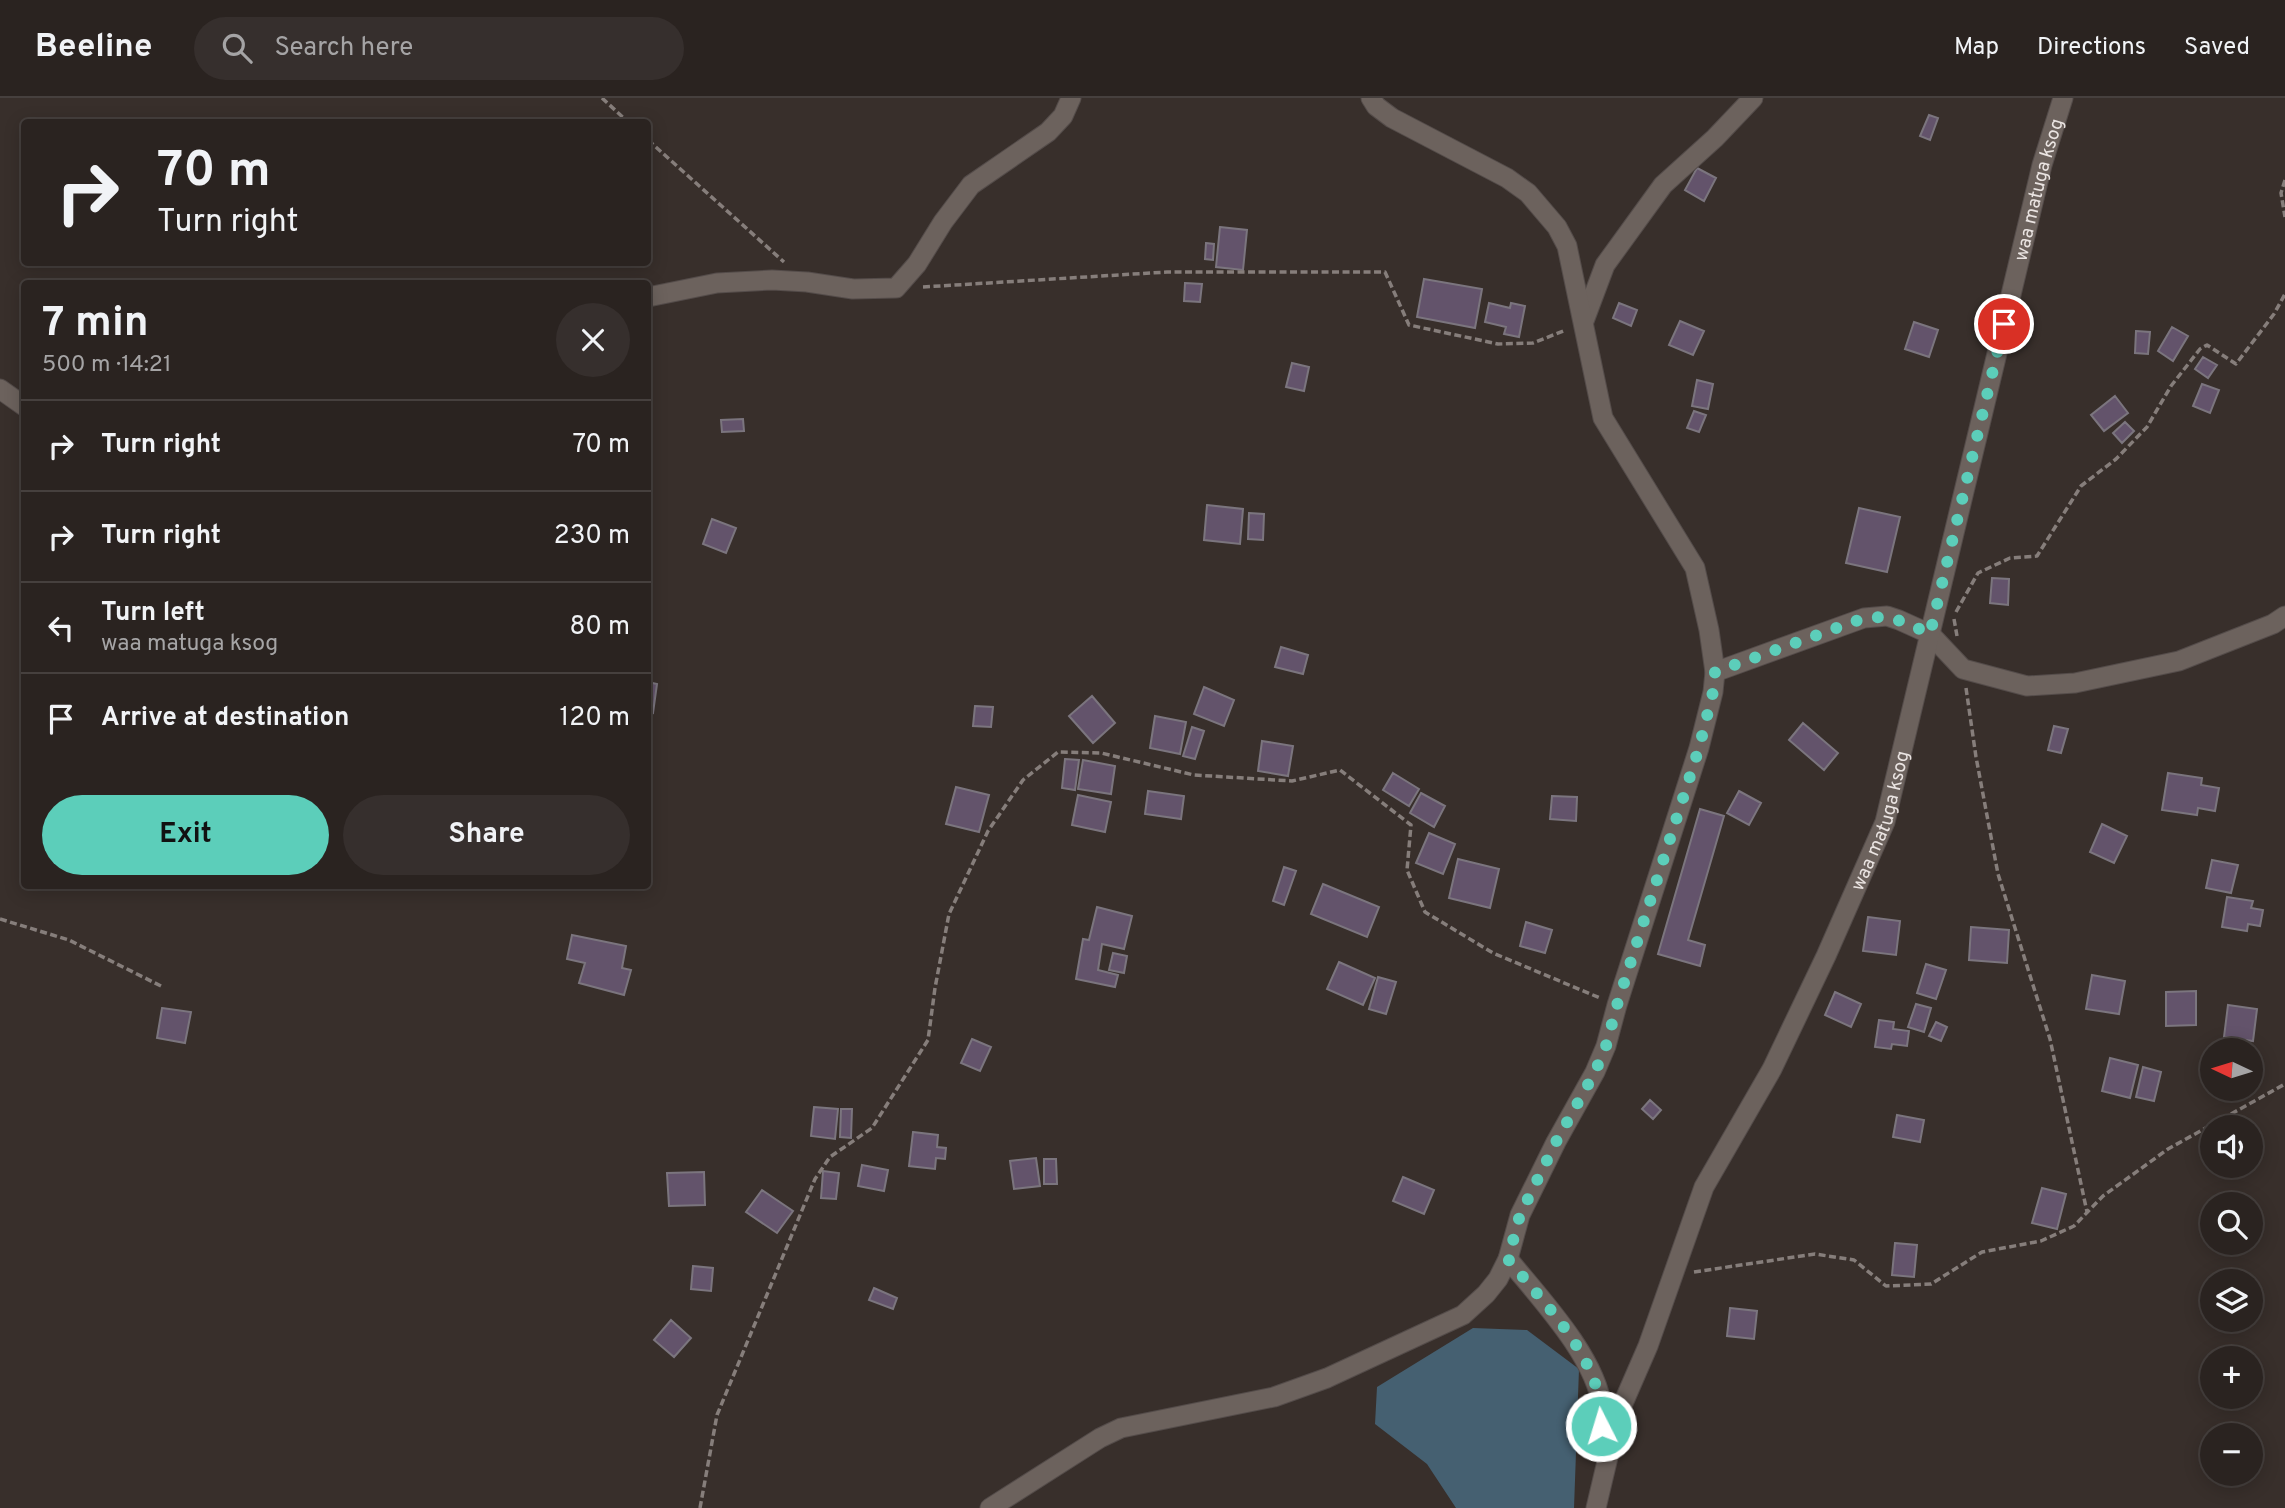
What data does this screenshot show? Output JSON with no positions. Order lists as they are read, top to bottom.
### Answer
{
  "streets": {
    "street": ["waa matuga ksog"]
  },
  "north": "left",
  "page": {
    "header": "Beeline",
    "search": "Search here",
    "nav": ["Map", "Directions", "Saved"],
    "turn": ["70 m", "Turn right"],
    "heading": ["7 min", "500 m · 14:21"],
    "list": [
      {
        "name": "Turn right",
        "value": "70 m"
      },
      {
        "name": "Turn right",
        "value": "230 m"
      },
      {
        "name": "Turn left",
        "note": "waa matuga ksog",
        "value": "80 m"
      },
      {
        "name": "Arrive at destination",
        "value": "120 m"
      }
    ],
    "buttons": ["Exit", "Share"],
    "map_buttons": ["+", "−"]
  }
}
